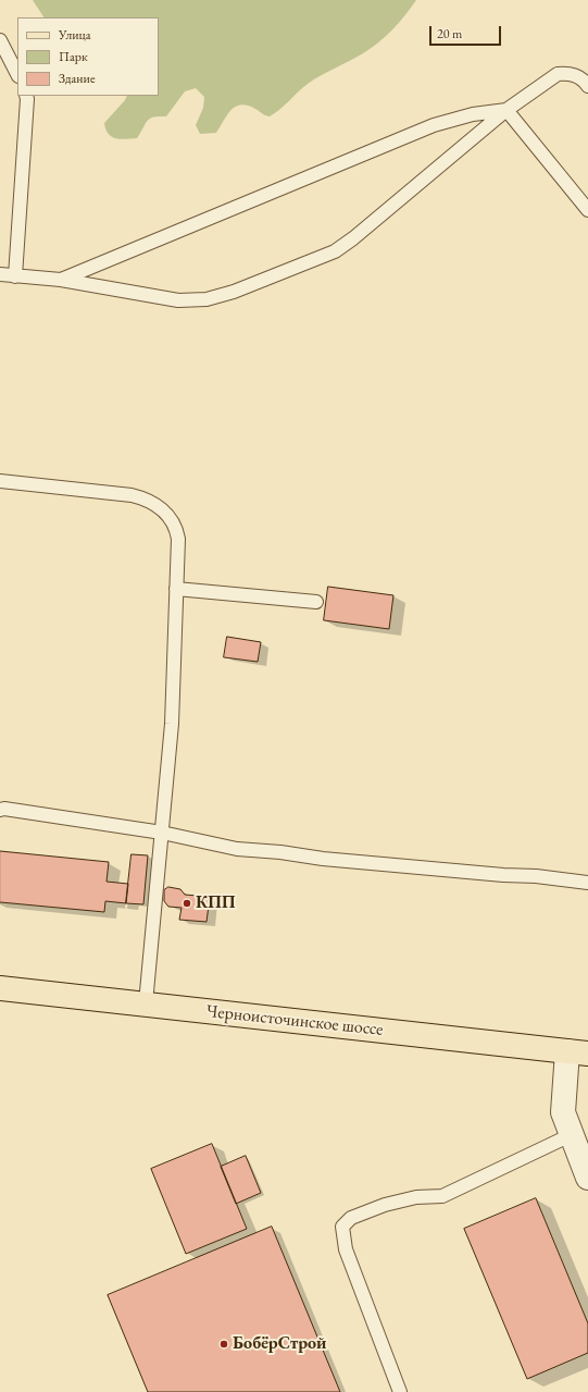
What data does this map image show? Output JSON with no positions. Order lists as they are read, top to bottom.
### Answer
{
  "streets": {
    "main road": ["Черноисточинское шоссе"]
  },
  "places": ["КПП", "БобёрСтрой"],
  "legend": ["Улица", "Парк", "Здание"],
  "scale_bar": "20 m"
}
